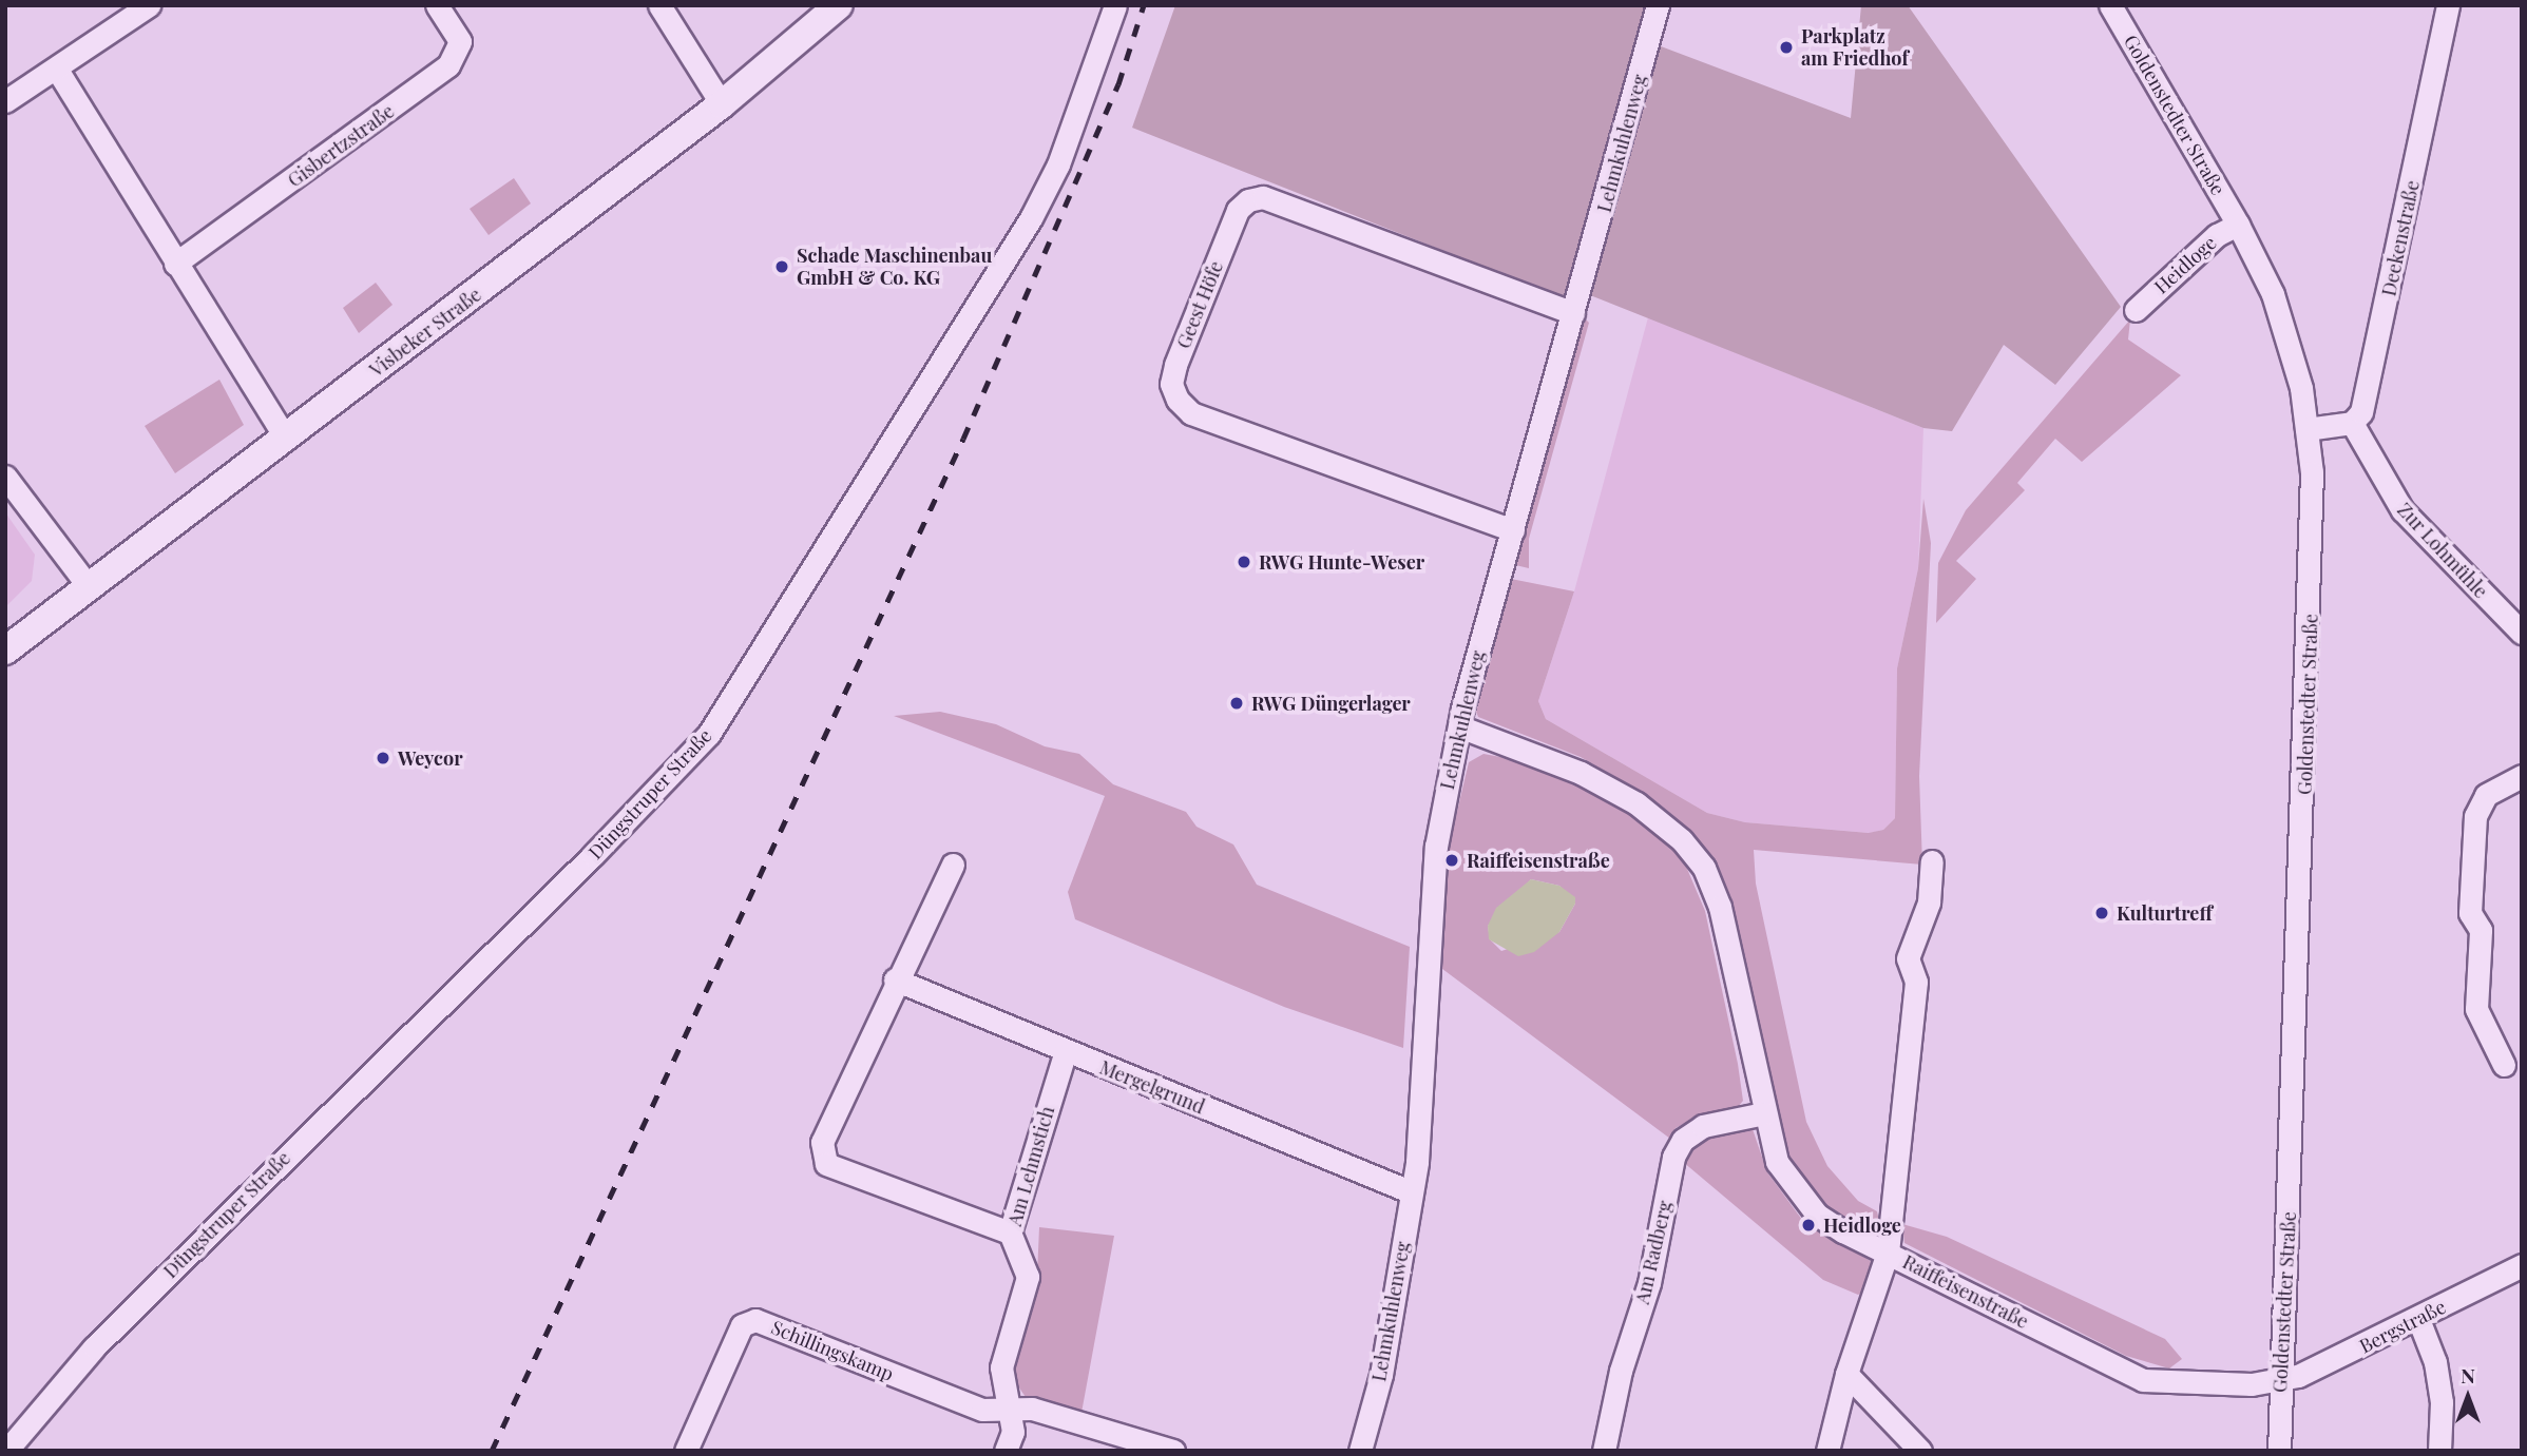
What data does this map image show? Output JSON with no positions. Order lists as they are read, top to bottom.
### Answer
{
  "streets": {
    "street": [
      "Goldenstedter Straße",
      "Lehmkuhlenweg",
      "Gisbertzstraße",
      "Deekenstraße",
      "Heidloge",
      "Geest Höfe",
      "Visbeker Straße",
      "Zur Lohmühle",
      "Düngstruper Straße",
      "Mergelgrund",
      "Am Lehmstich",
      "Am Radberg",
      "Raiffeisenstraße",
      "Bergstraße",
      "Schillingskamp"
    ]
  },
  "crossings": [
    ["Goldenstedter Straße", "Heidloge"],
    ["Goldenstedter Straße", "Raiffeisenstraße"],
    ["Goldenstedter Straße", "Bergstraße"],
    ["Lehmkuhlenweg", "Geest Höfe"],
    ["Lehmkuhlenweg", "Mergelgrund"],
    ["Lehmkuhlenweg", "Raiffeisenstraße"],
    ["Deekenstraße", "Zur Lohmühle"],
    ["Mergelgrund", "Am Lehmstich"],
    ["Am Lehmstich", "Schillingskamp"],
    ["Am Radberg", "Raiffeisenstraße"],
    ["Raiffeisenstraße", "Bergstraße"]
  ],
  "places": [
    "Parkplatz am Friedhof",
    "Schade Maschinenbau GmbH & Co. KG",
    "RWG Hunte-Weser",
    "RWG Düngerlager",
    "Weycor",
    "Raiffeisenstraße",
    "Kulturtreff",
    "Heidloge"
  ],
  "north": "top"
}
